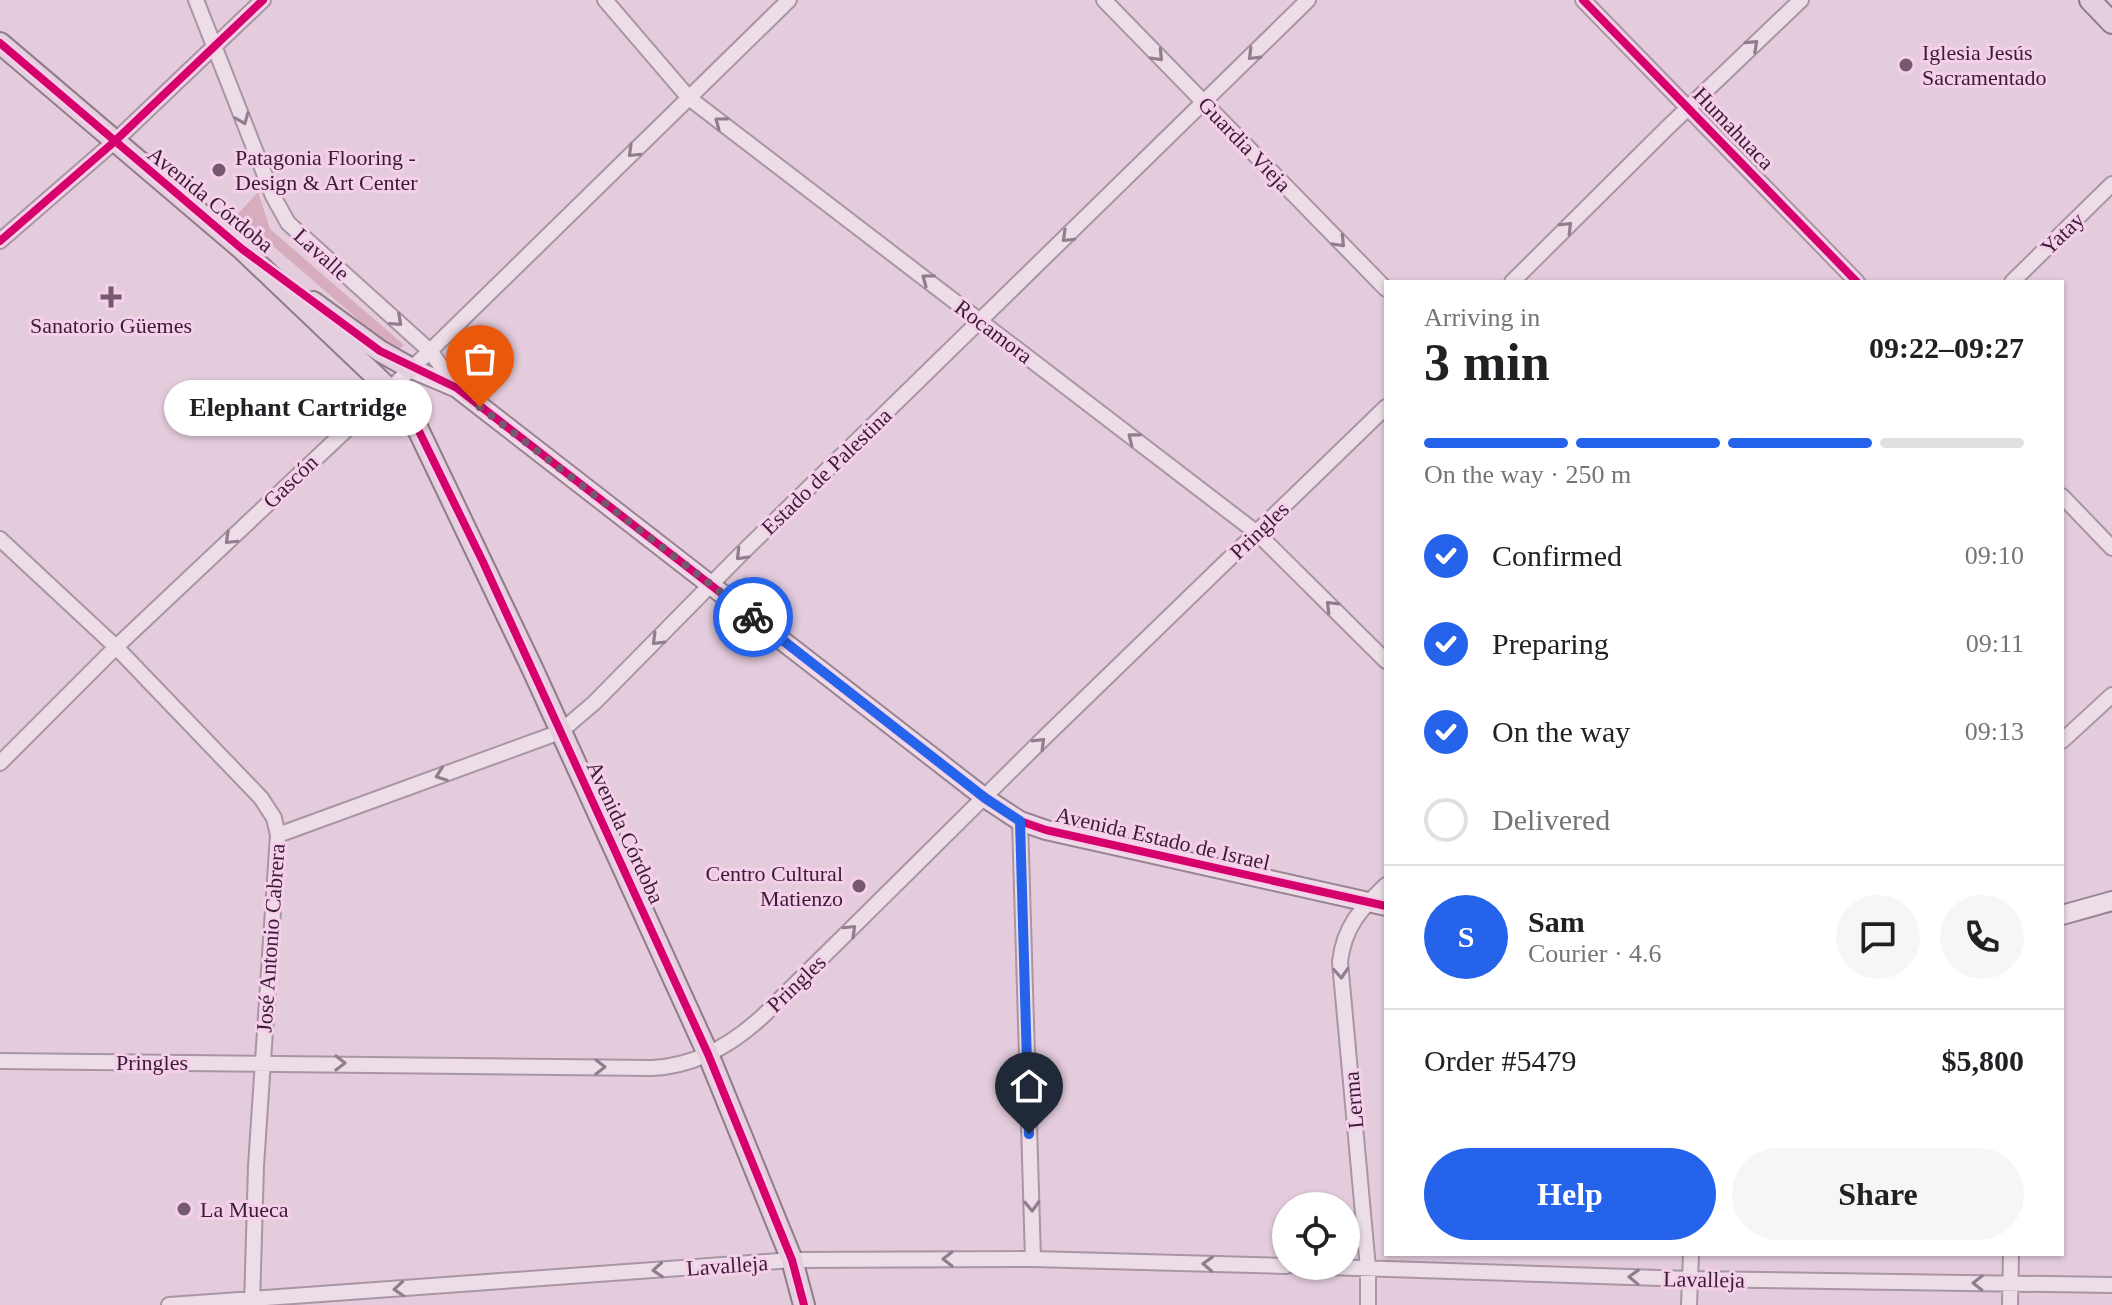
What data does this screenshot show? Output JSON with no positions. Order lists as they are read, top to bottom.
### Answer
{
  "streets": {
    "main road": ["Avenida Córdoba", "Avenida Estado de Israel"],
    "street": [
      "Humahuaca",
      "Guardia Vieja",
      "Yatay",
      "Lavalle",
      "Rocamora",
      "Estado de Palestina",
      "Gascón",
      "Pringles",
      "José Antonio Cabrera",
      "Lerma",
      "Lavalleja"
    ]
  },
  "crossings": [
    ["Guardia Vieja", "Estado de Palestina"],
    ["Avenida Córdoba", "Estado de Palestina"],
    ["Avenida Córdoba", "Gascón"],
    ["Avenida Córdoba", "Pringles"],
    ["Avenida Córdoba", "Avenida Estado de Israel"],
    ["Avenida Córdoba", "Lavalleja"],
    ["Lavalle", "Gascón"],
    ["Lavalle", "Avenida Estado de Israel"],
    ["Rocamora", "Estado de Palestina"],
    ["Rocamora", "Gascón"],
    ["Rocamora", "Pringles"],
    ["Estado de Palestina", "Avenida Estado de Israel"],
    ["Estado de Palestina", "José Antonio Cabrera"],
    ["Gascón", "Avenida Estado de Israel"],
    ["Gascón", "José Antonio Cabrera"],
    ["Pringles", "Avenida Estado de Israel"],
    ["Pringles", "José Antonio Cabrera"],
    ["Avenida Estado de Israel", "Lerma"],
    ["José Antonio Cabrera", "Lavalleja"],
    ["Lerma", "Lavalleja"]
  ],
  "one_way": [
    "Guardia Vieja",
    "Lavalle",
    "Rocamora",
    "Estado de Palestina",
    "Gascón",
    "Pringles",
    "Lerma",
    "Lavalleja"
  ],
  "places": {
    "other": [
      "Iglesia Jesús Sacramentado",
      "Patagonia Flooring - Design & Art Center",
      "Elephant Cartridge",
      "Centro Cultural Matienzo",
      "La Mueca"
    ],
    "health": ["Sanatorio Güemes"]
  },
  "page": {
    "heading": ["3 min", "Arriving in", "09:22–09:27"],
    "panel": [
      "Sam",
      "Courier · 4.6",
      "Order #5479",
      "$5,800"
    ],
    "bubble": "Elephant Cartridge",
    "bar": "On the way · 250 m",
    "list": [
      ["Confirmed", "09:10"],
      ["Preparing", "09:11"],
      ["On the way", "09:13"],
      "Delivered"
    ],
    "round": "S",
    "buttons": ["Help", "Share"]
  }
}
